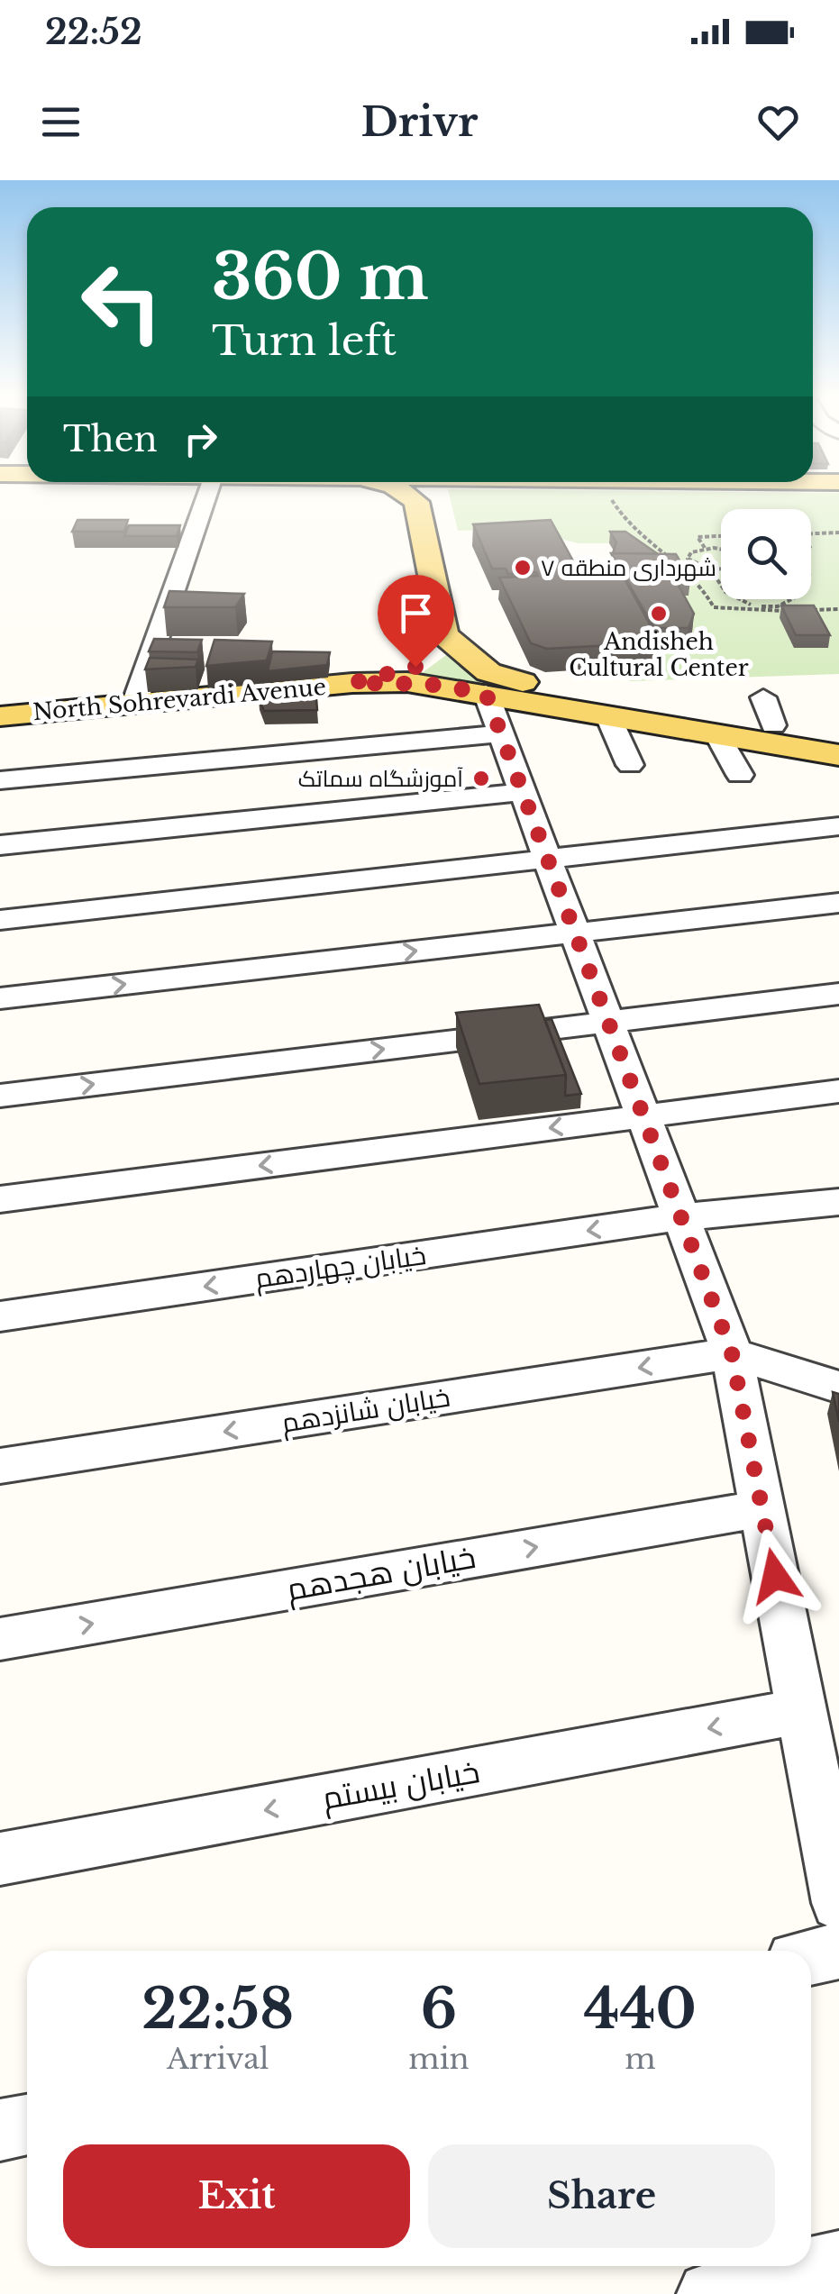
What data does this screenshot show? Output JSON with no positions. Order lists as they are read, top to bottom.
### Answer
{
  "streets": {
    "main road": ["North Sohrevardi Avenue"],
    "street": [
      "خیابان چهاردهم",
      "خیابان شانزدهم",
      "خیابان هجدهم",
      "خیابان بیستم"
    ]
  },
  "one_way": ["خیابان هجدهم", "خیابان بیستم"],
  "places": ["شهرداری منطقه ۷", "Andisheh Cultural Center", "آموزشگاه سماتک"],
  "page": {
    "status": "22:52",
    "header": "Drivr",
    "turn": ["360 m", "Turn left"],
    "then": "Then",
    "eta": [
      "22:58",
      "Arrival",
      "6",
      "min",
      "440",
      "m"
    ],
    "buttons": ["Exit", "Share"]
  }
}
